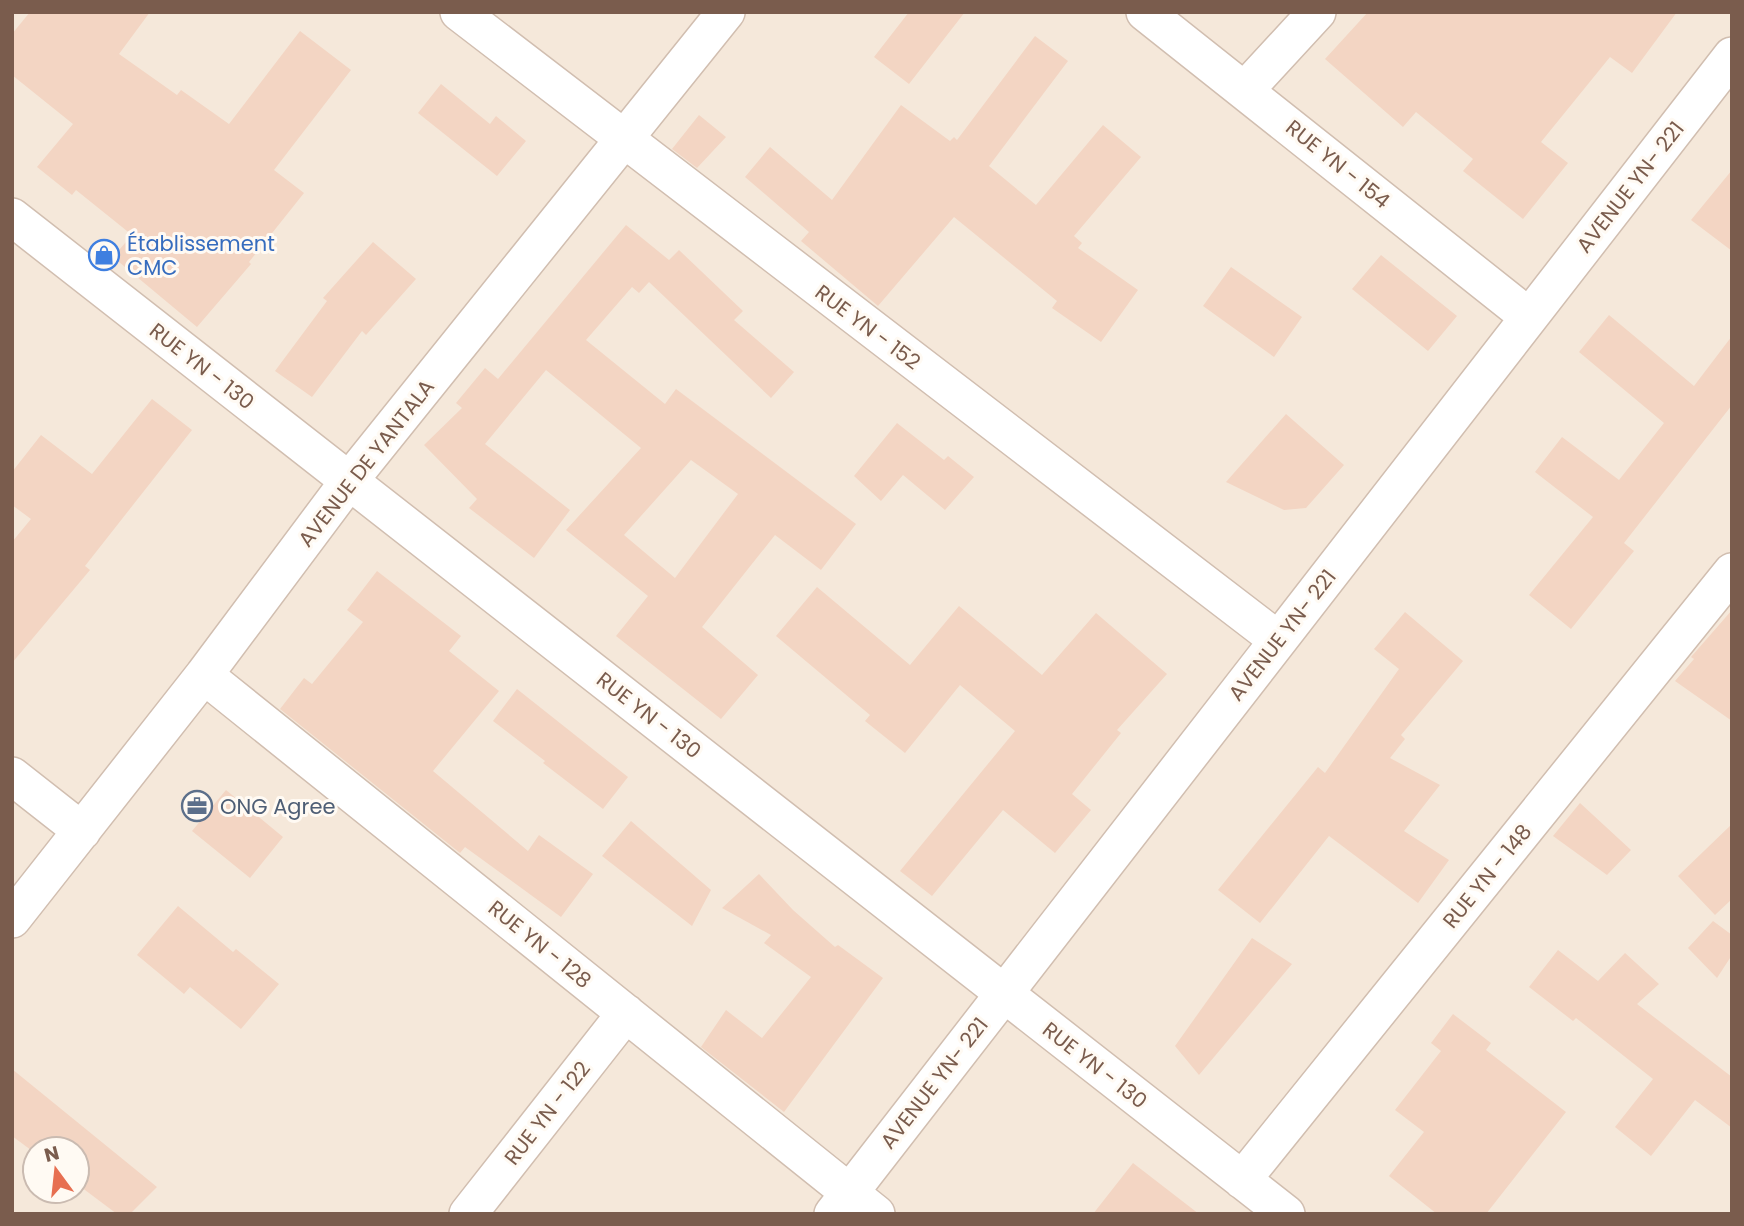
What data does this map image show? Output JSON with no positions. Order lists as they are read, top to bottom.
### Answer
{
  "streets": {
    "street": [
      "RUE YN - 154",
      "AVENUE YN- 221",
      "RUE YN - 152",
      "RUE YN - 130",
      "AVENUE DE YANTALA",
      "RUE YN - 148",
      "RUE YN - 128",
      "RUE YN - 122"
    ]
  },
  "crossings": [
    ["RUE YN - 154", "AVENUE YN- 221"],
    ["AVENUE YN- 221", "RUE YN - 152"],
    ["AVENUE YN- 221", "RUE YN - 130"],
    ["AVENUE YN- 221", "RUE YN - 128"],
    ["RUE YN - 152", "AVENUE DE YANTALA"],
    ["RUE YN - 130", "AVENUE DE YANTALA"],
    ["RUE YN - 130", "RUE YN - 148"],
    ["AVENUE DE YANTALA", "RUE YN - 128"],
    ["RUE YN - 128", "RUE YN - 122"]
  ],
  "places": {
    "shop": ["Établissement CMC"],
    "office": ["ONG Agree"]
  },
  "north": "top"
}
